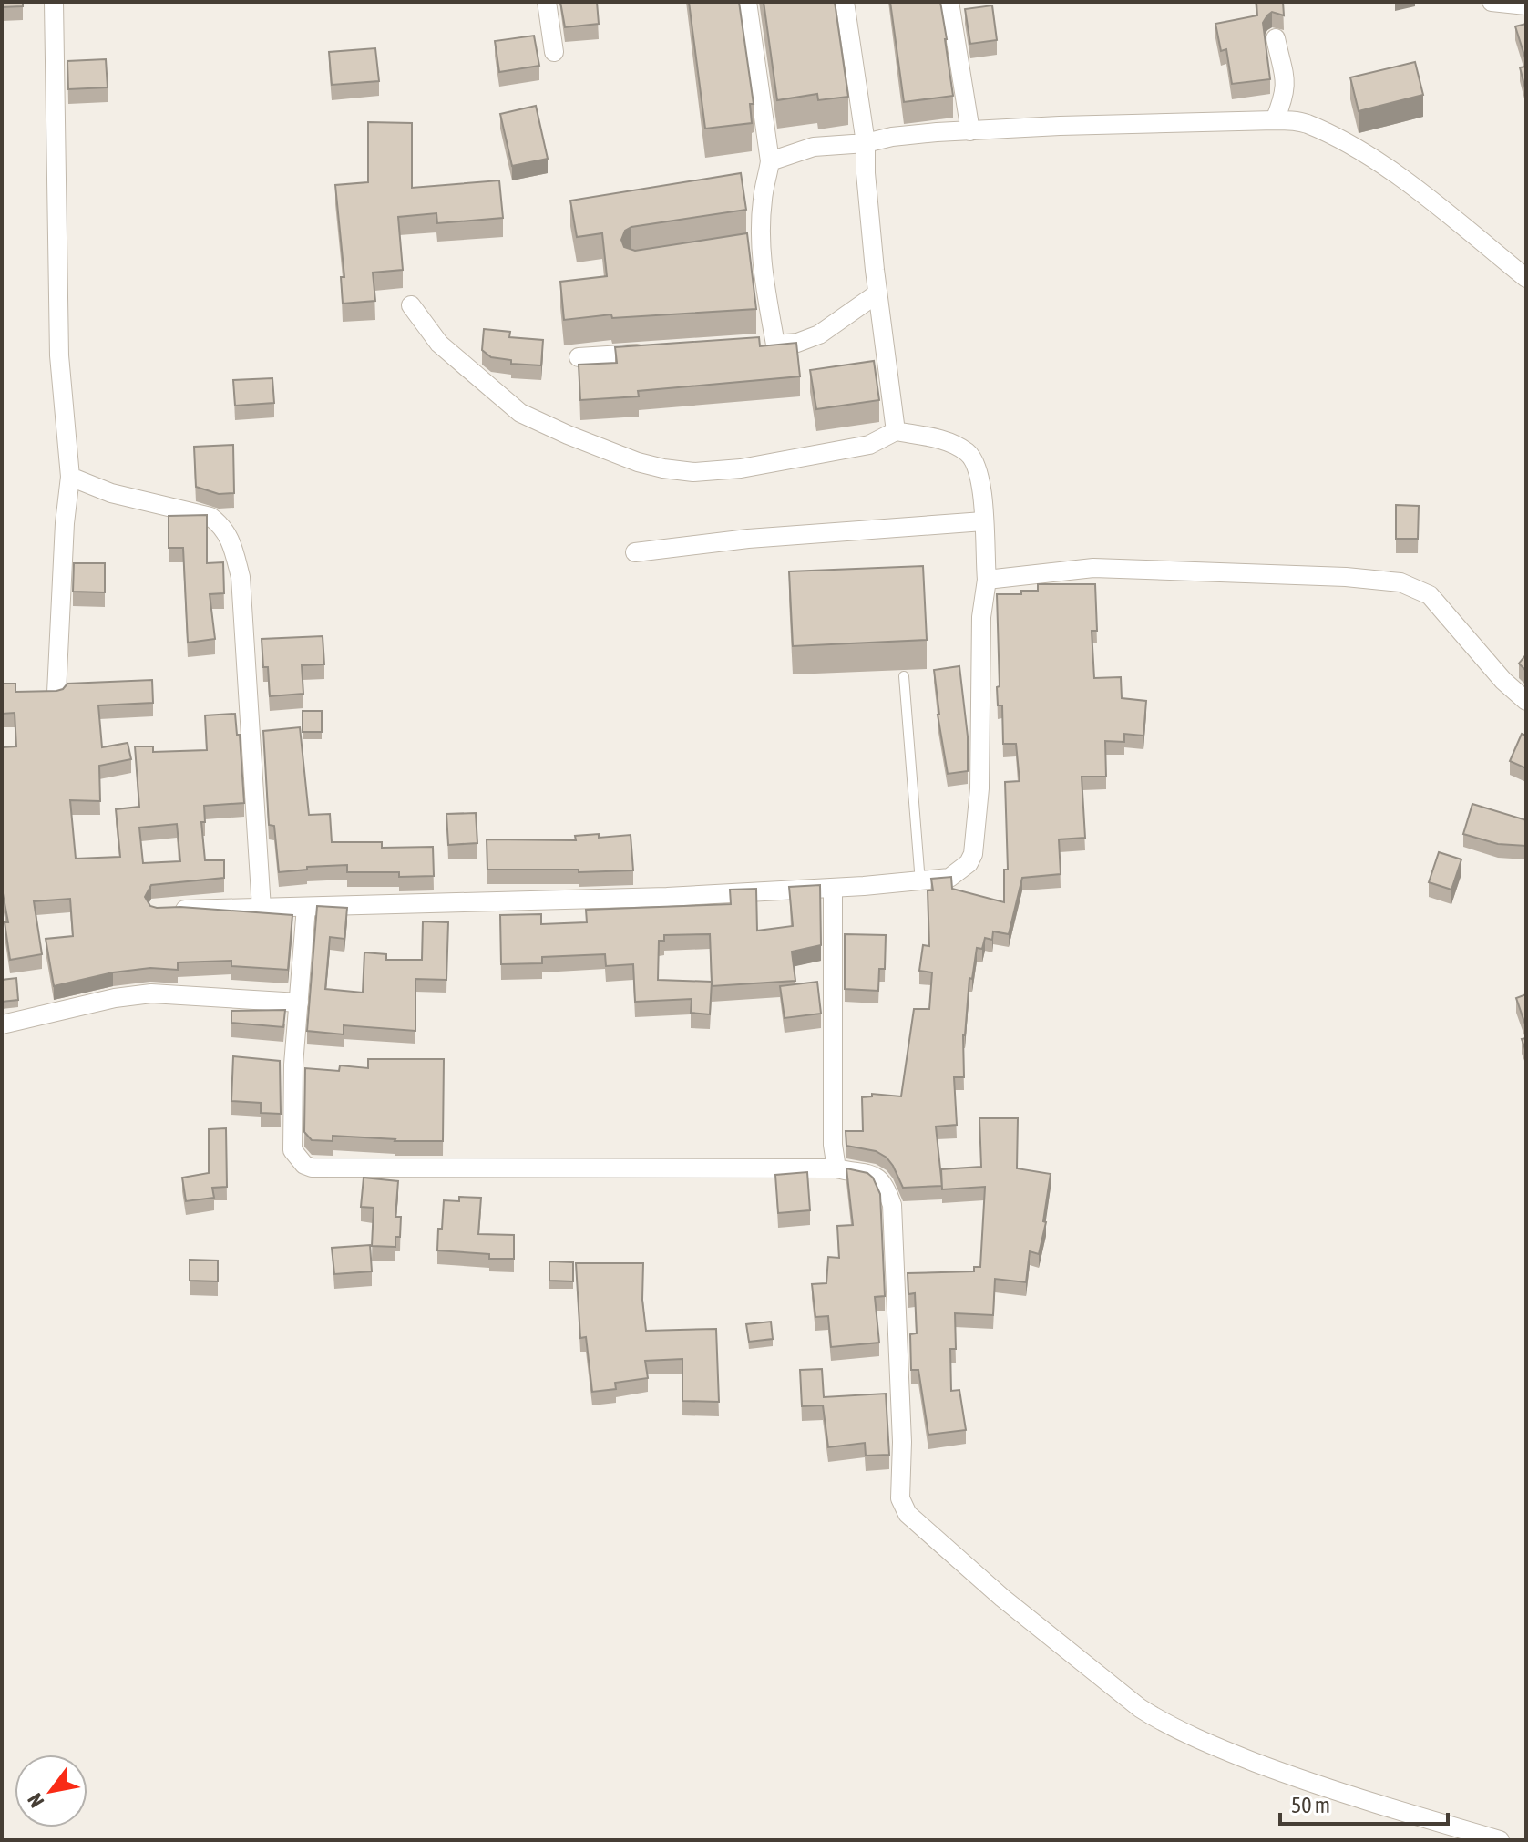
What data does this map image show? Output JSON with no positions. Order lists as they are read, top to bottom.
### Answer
{
  "scale_bar": "50 m",
  "north": "bottom left"
}
